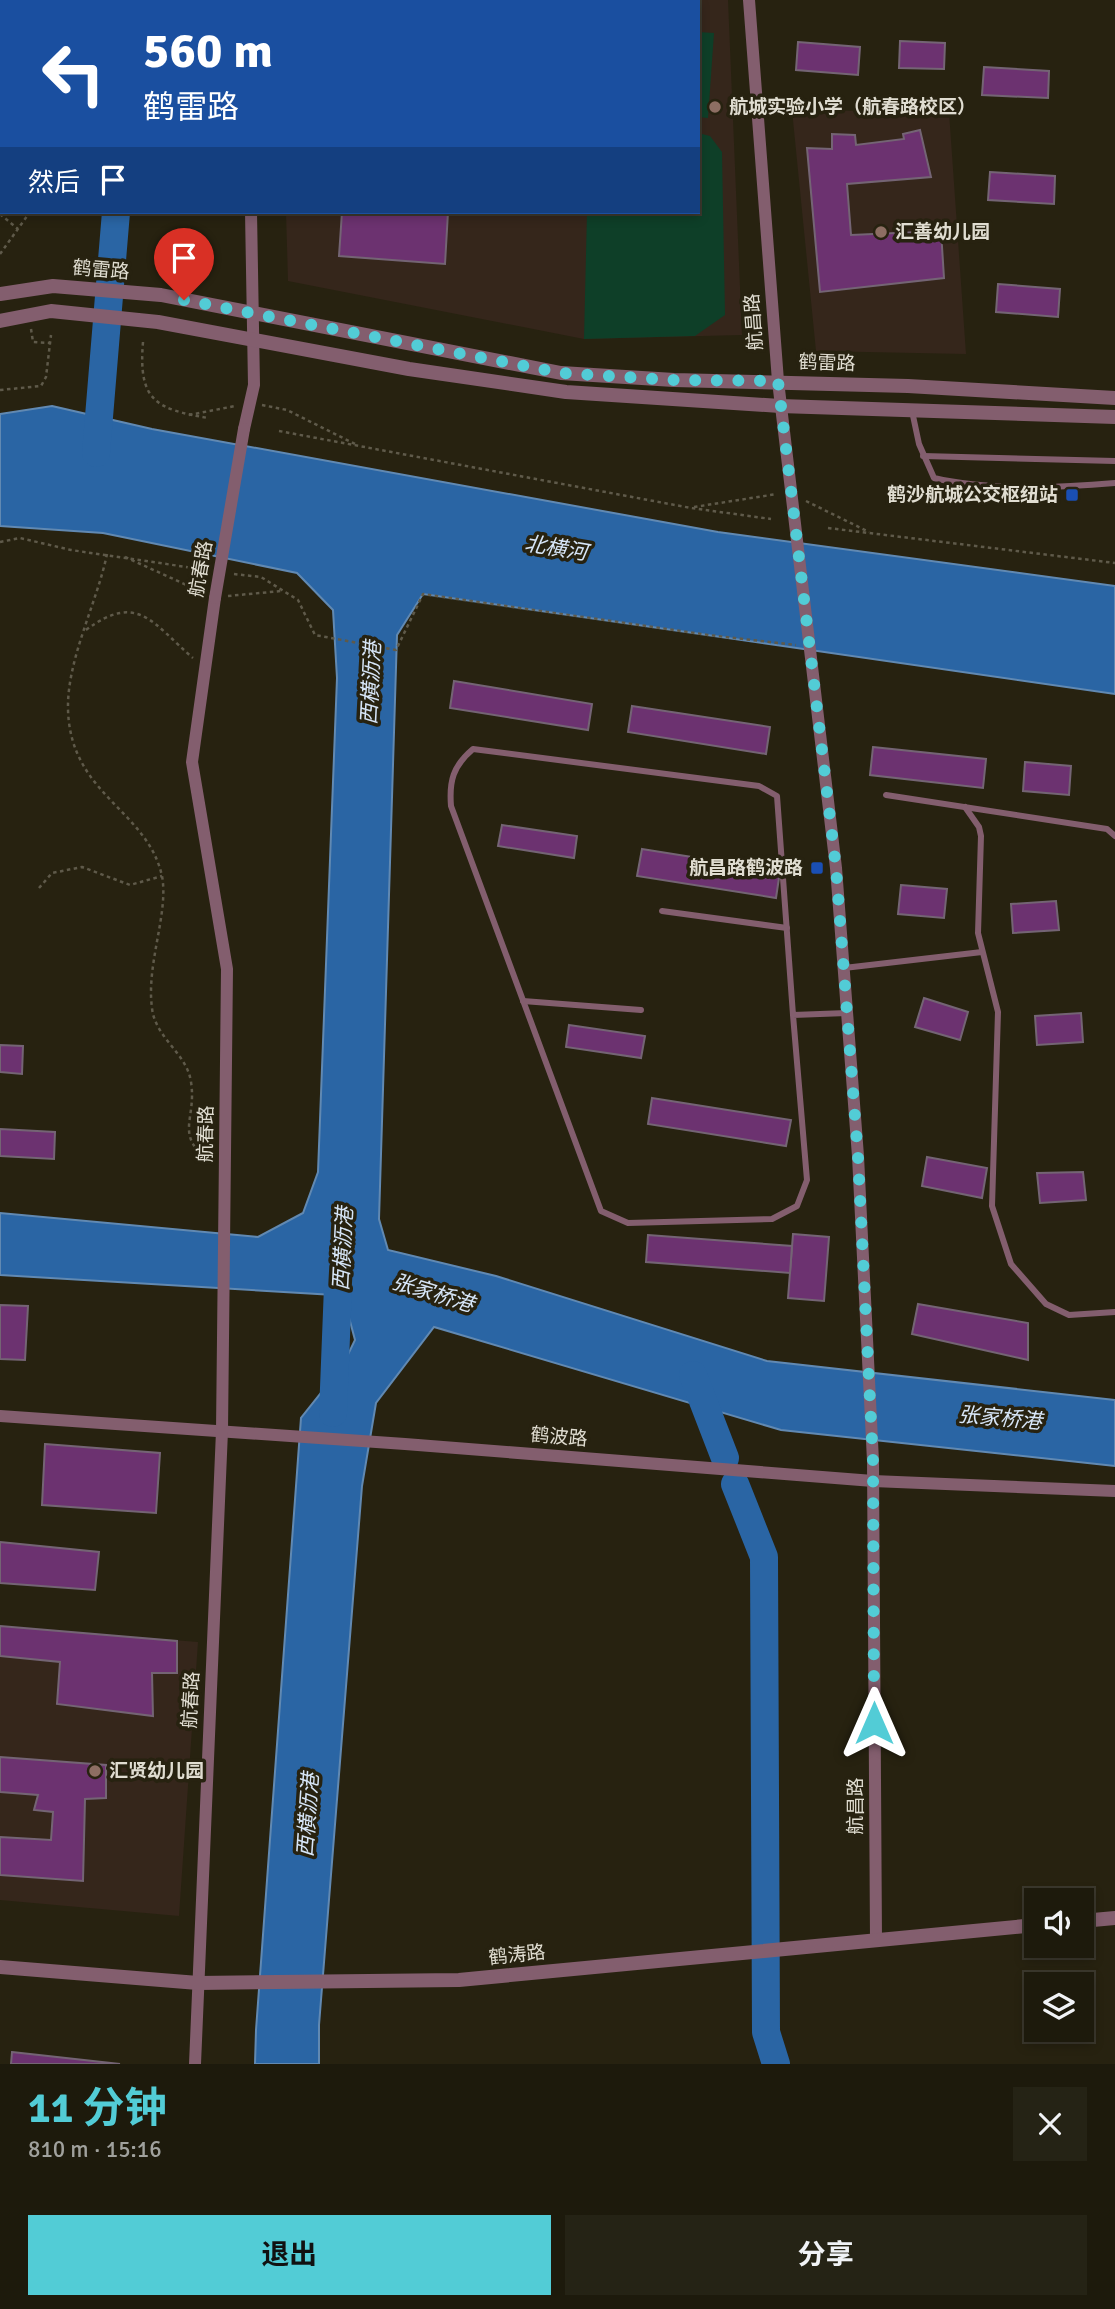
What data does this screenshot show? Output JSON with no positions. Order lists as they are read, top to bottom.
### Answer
{
  "streets": {
    "street": [
      "鹤雷路",
      "航昌路",
      "航春路",
      "鹤波路",
      "鹤涛路"
    ]
  },
  "crossings": [
    ["鹤雷路", "航昌路"],
    ["鹤雷路", "航春路"],
    ["航昌路", "鹤波路"],
    ["航昌路", "鹤涛路"],
    ["航春路", "鹤波路"],
    ["航春路", "鹤涛路"]
  ],
  "water": ["北横河", "西横沥港", "张家桥港"],
  "places": {
    "other": ["航城实验小学（航春路校区）", "汇善幼儿园", "汇贤幼儿园"],
    "transit": ["鹤沙航城公交枢纽站", "航昌路鹤波路"]
  },
  "page": {
    "turn": ["560 m", "鹤雷路"],
    "then": "然后",
    "heading": ["11 分钟", "810 m · 15:16"],
    "buttons": ["退出", "分享"]
  }
}
